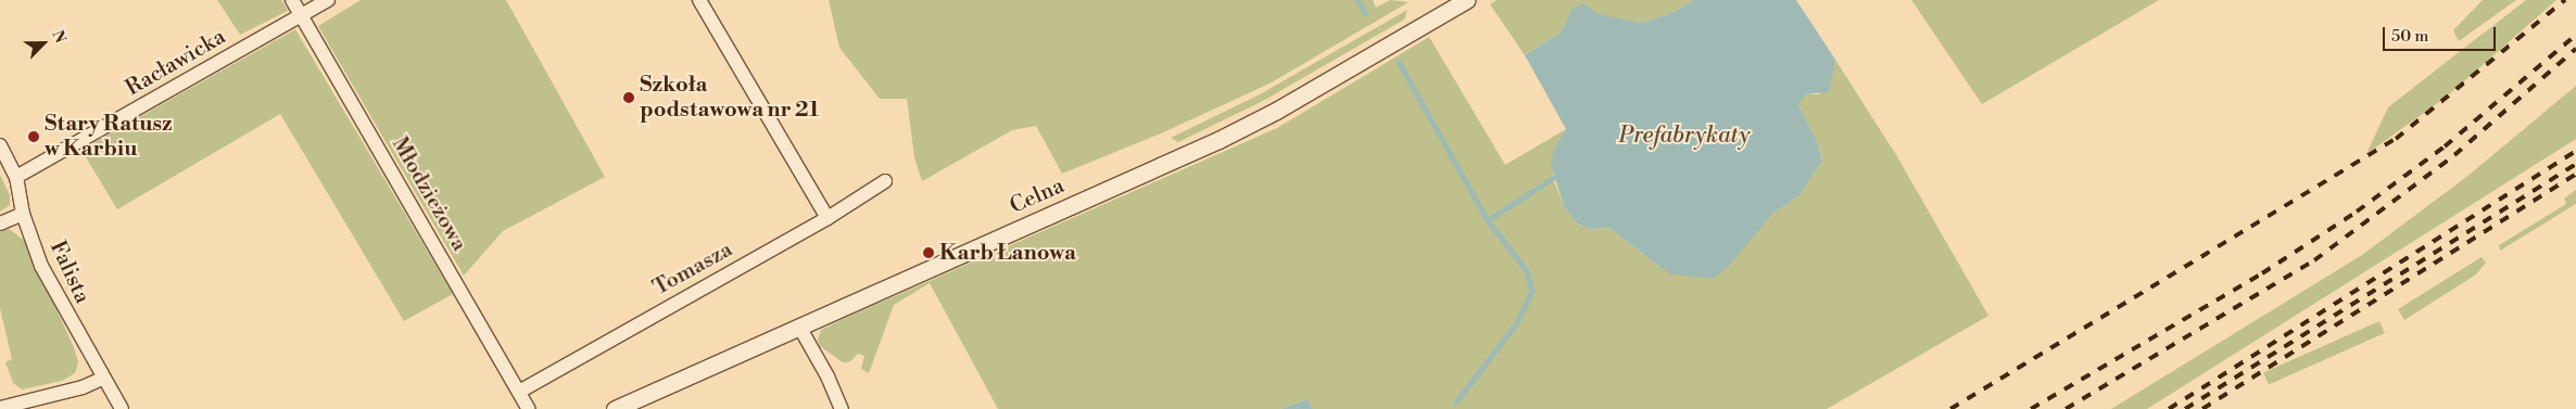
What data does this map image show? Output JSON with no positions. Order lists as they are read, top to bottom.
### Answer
{
  "streets": {
    "street": [
      "Racławicka",
      "Młodzieżowa",
      "Celna",
      "Tomasza",
      "Falista"
    ]
  },
  "crossings": [
    ["Racławicka", "Młodzieżowa"],
    ["Racławicka", "Falista"],
    ["Młodzieżowa", "Tomasza"]
  ],
  "water": ["Prefabrykaty"],
  "places": ["Szkoła podstawowa nr 21", "Stary Ratusz w Karbiu", "Karb Łanowa"],
  "scale_bar": "50 m",
  "north": "top right"
}
